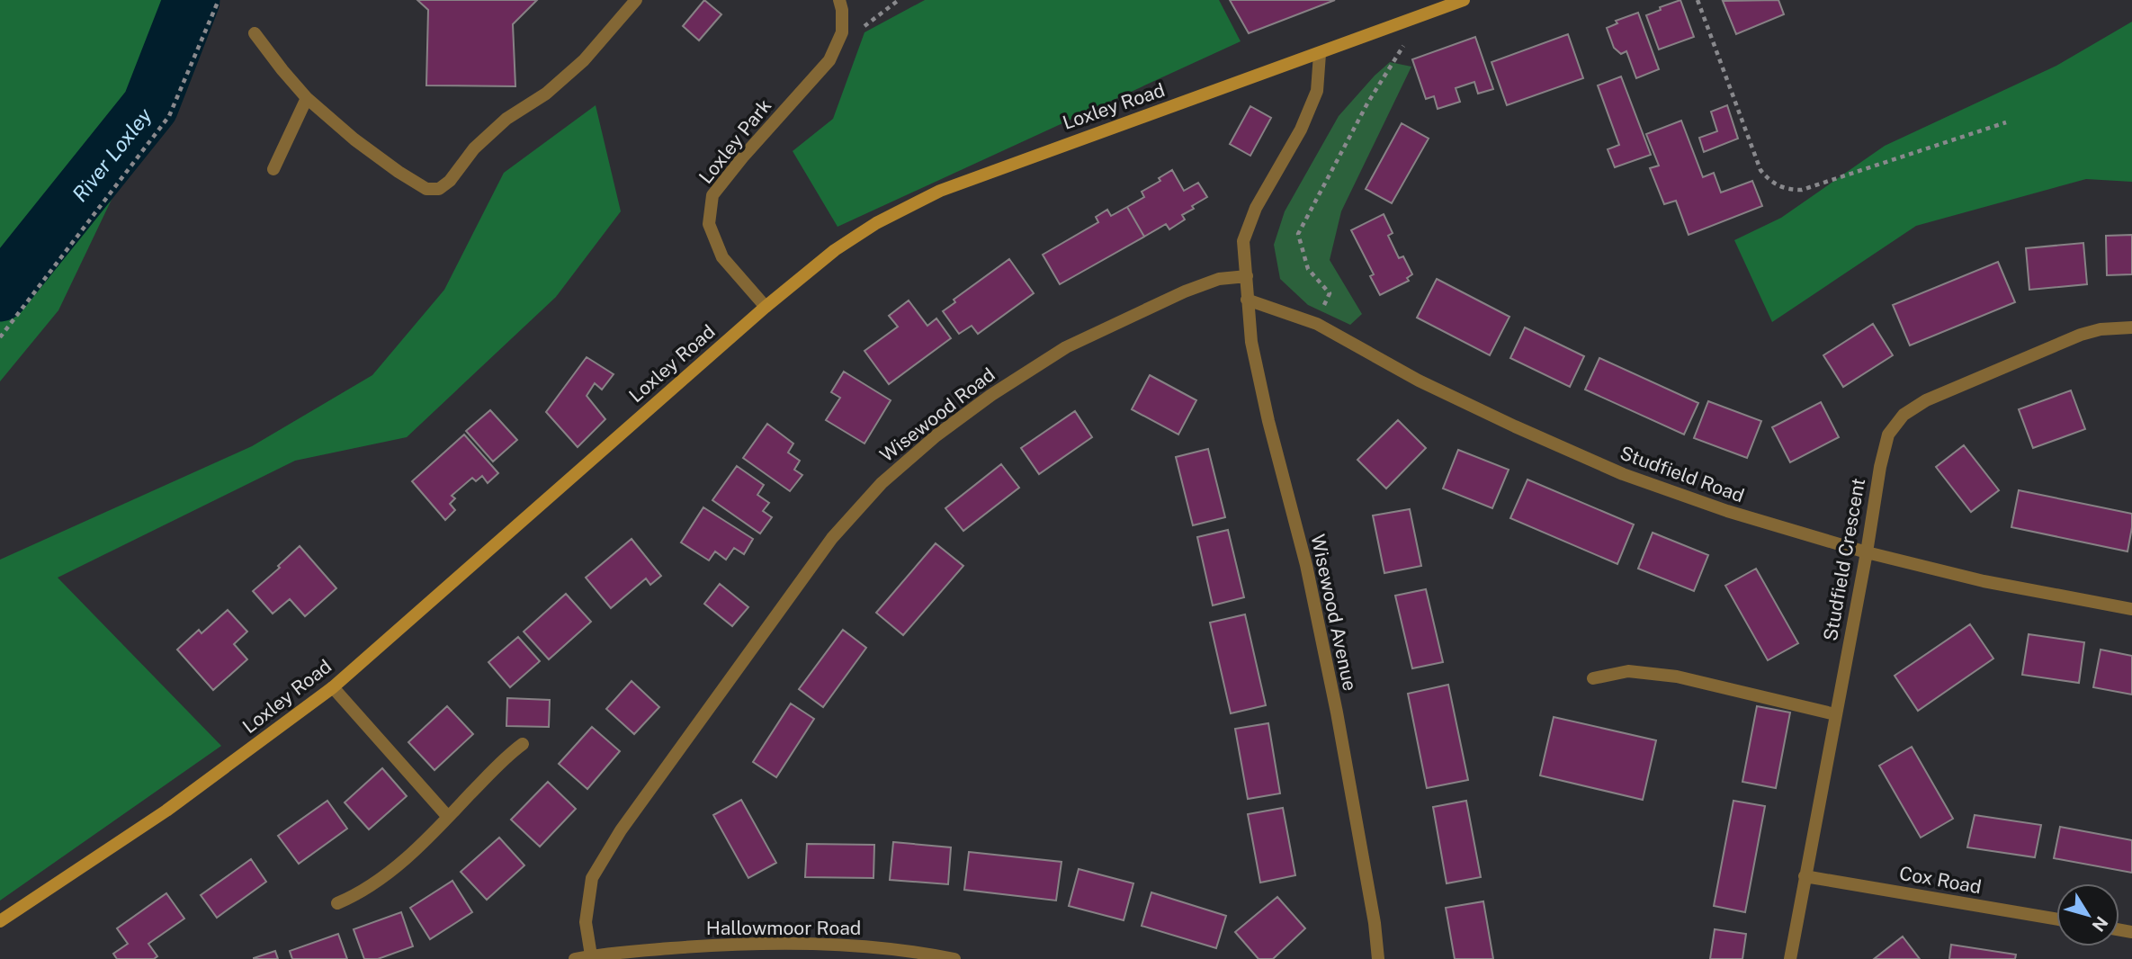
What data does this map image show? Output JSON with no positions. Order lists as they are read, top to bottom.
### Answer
{
  "streets": {
    "main road": ["Loxley Road"],
    "street": [
      "Loxley Park",
      "Wisewood Road",
      "Studfield Road",
      "Studfield Crescent",
      "Wisewood Avenue",
      "Cox Road",
      "Hallowmoor Road"
    ]
  },
  "crossings": [
    ["Loxley Road", "Loxley Park"],
    ["Wisewood Road", "Wisewood Avenue"],
    ["Wisewood Road", "Hallowmoor Road"],
    ["Studfield Road", "Studfield Crescent"],
    ["Studfield Road", "Wisewood Avenue"],
    ["Studfield Crescent", "Cox Road"]
  ],
  "water": ["River Loxley"],
  "north": "bottom right"
}
